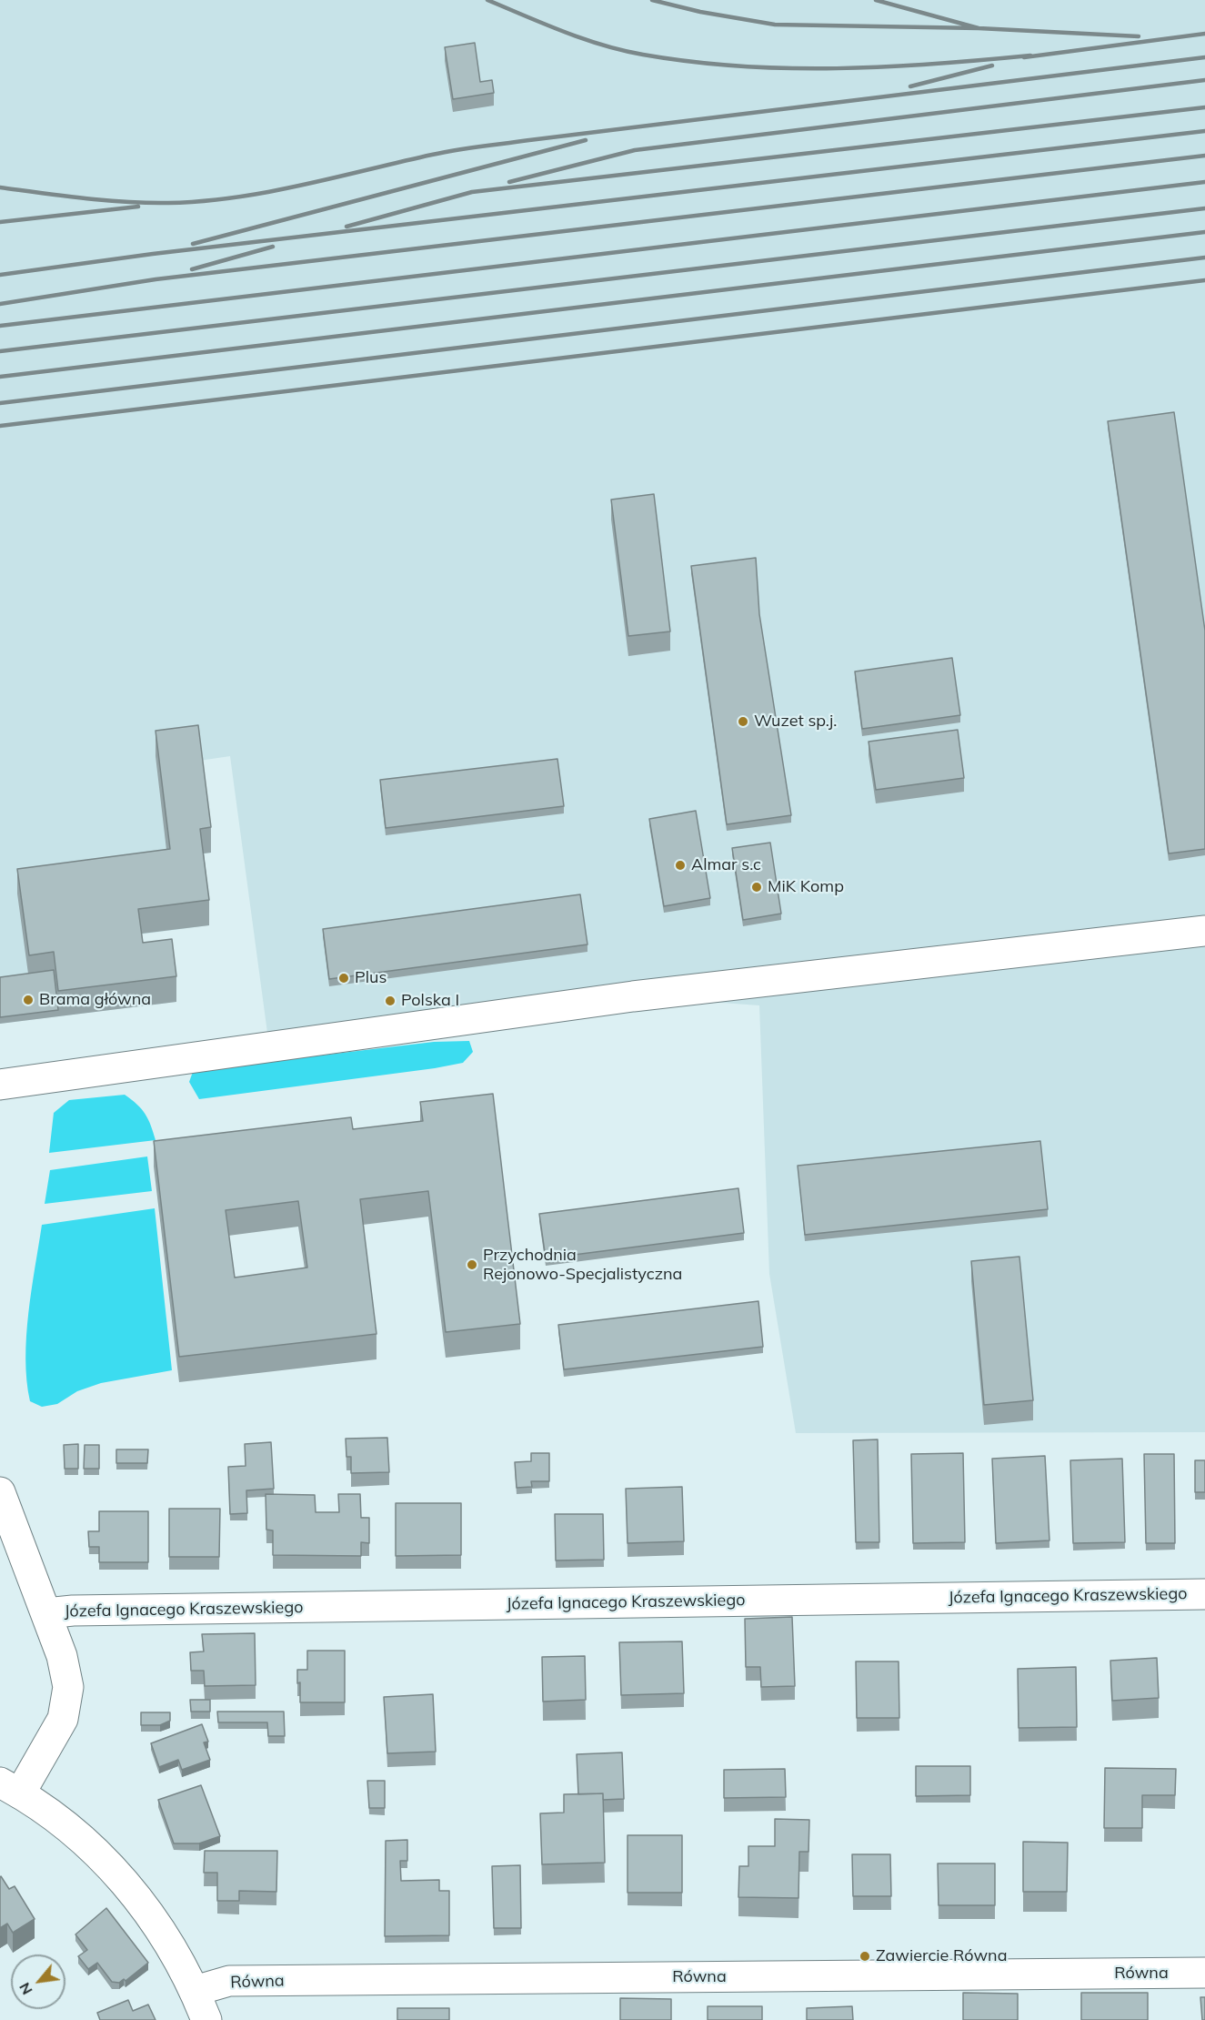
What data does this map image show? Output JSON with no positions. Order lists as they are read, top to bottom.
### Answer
{
  "streets": {
    "street": ["Józefa Ignacego Kraszewskiego", "Równa"]
  },
  "places": [
    "Wuzet sp.j.",
    "Almar s.c",
    "MiK Komp",
    "Plus",
    "Brama główna",
    "Polska I",
    "Przychodnia Rejonowo-Specjalistyczna",
    "Zawiercie Równa"
  ],
  "north": "bottom left"
}
